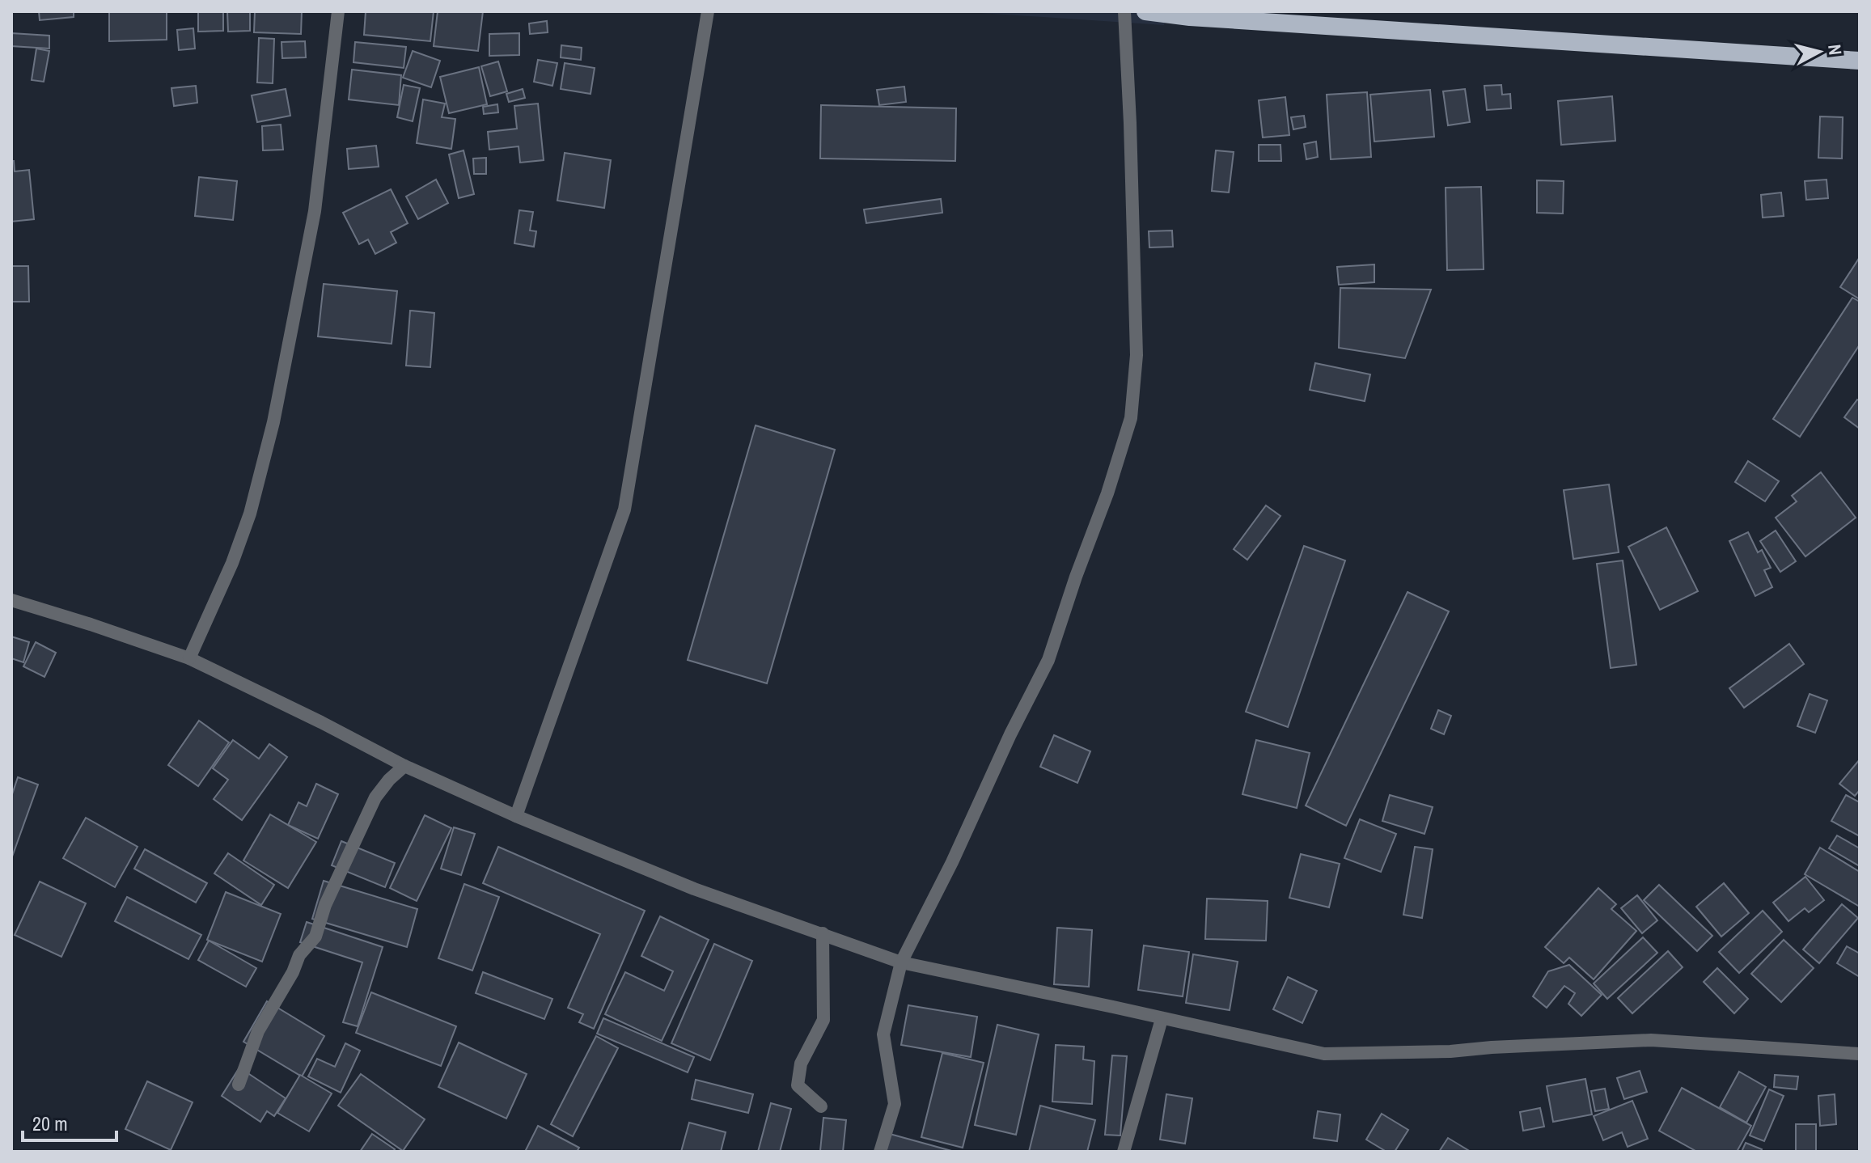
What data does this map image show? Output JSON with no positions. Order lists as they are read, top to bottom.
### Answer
{
  "scale_bar": "20 m",
  "north": "right"
}
